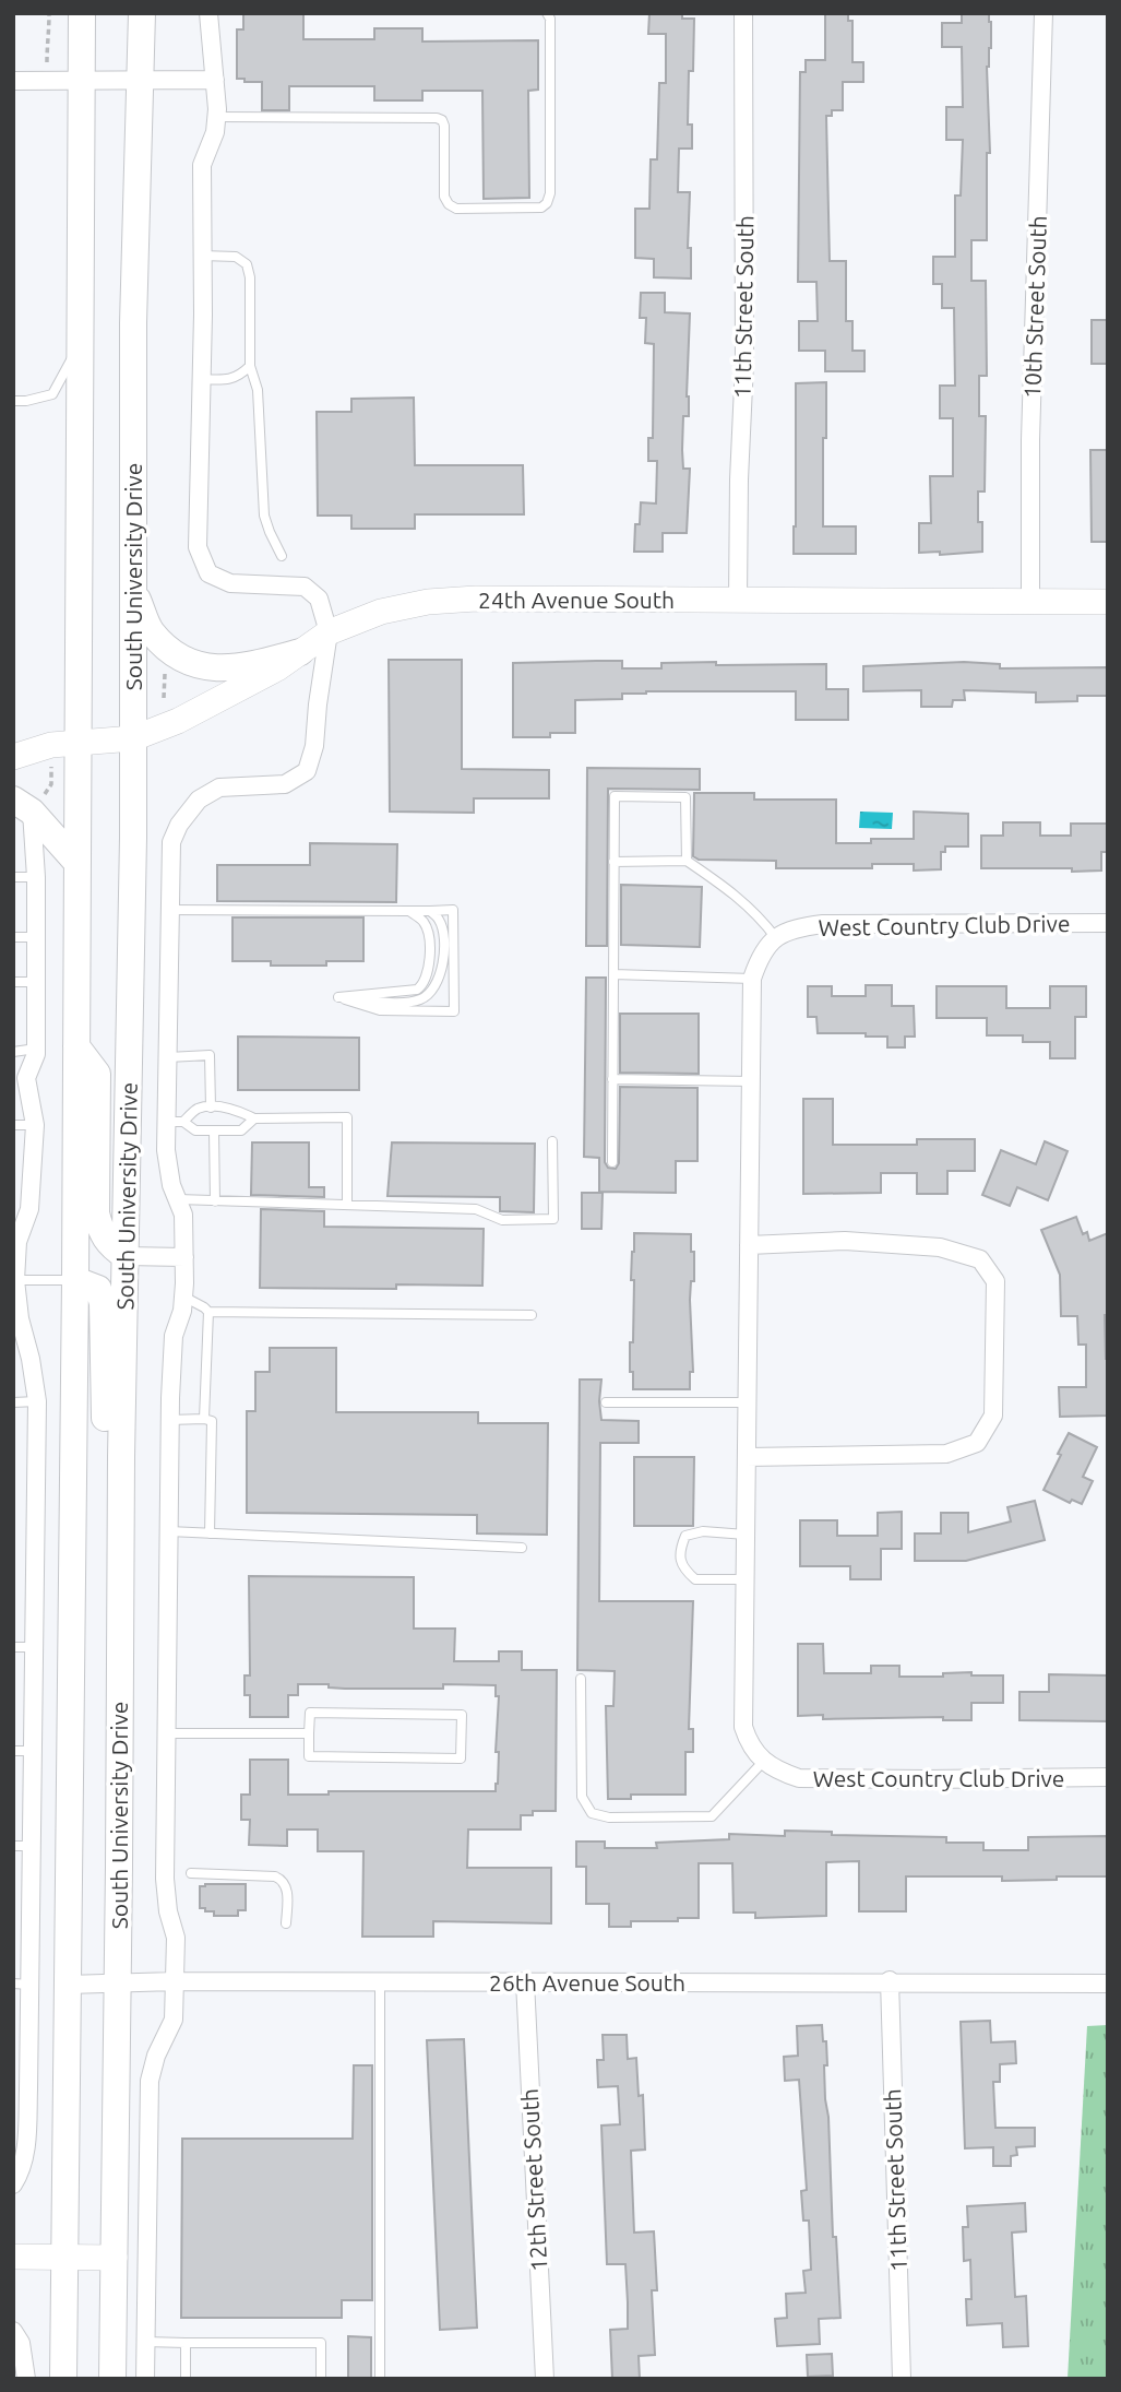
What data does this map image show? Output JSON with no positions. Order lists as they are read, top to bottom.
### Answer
{
  "streets": {
    "main road": ["South University Drive"],
    "street": [
      "11th Street South",
      "10th Street South",
      "24th Avenue South",
      "West Country Club Drive",
      "26th Avenue South",
      "12th Street South"
    ]
  },
  "crossings": [
    ["11th Street South", "24th Avenue South"],
    ["11th Street South", "26th Avenue South"],
    ["10th Street South", "24th Avenue South"],
    ["South University Drive", "24th Avenue South"],
    ["South University Drive", "26th Avenue South"],
    ["26th Avenue South", "12th Street South"]
  ]
}
